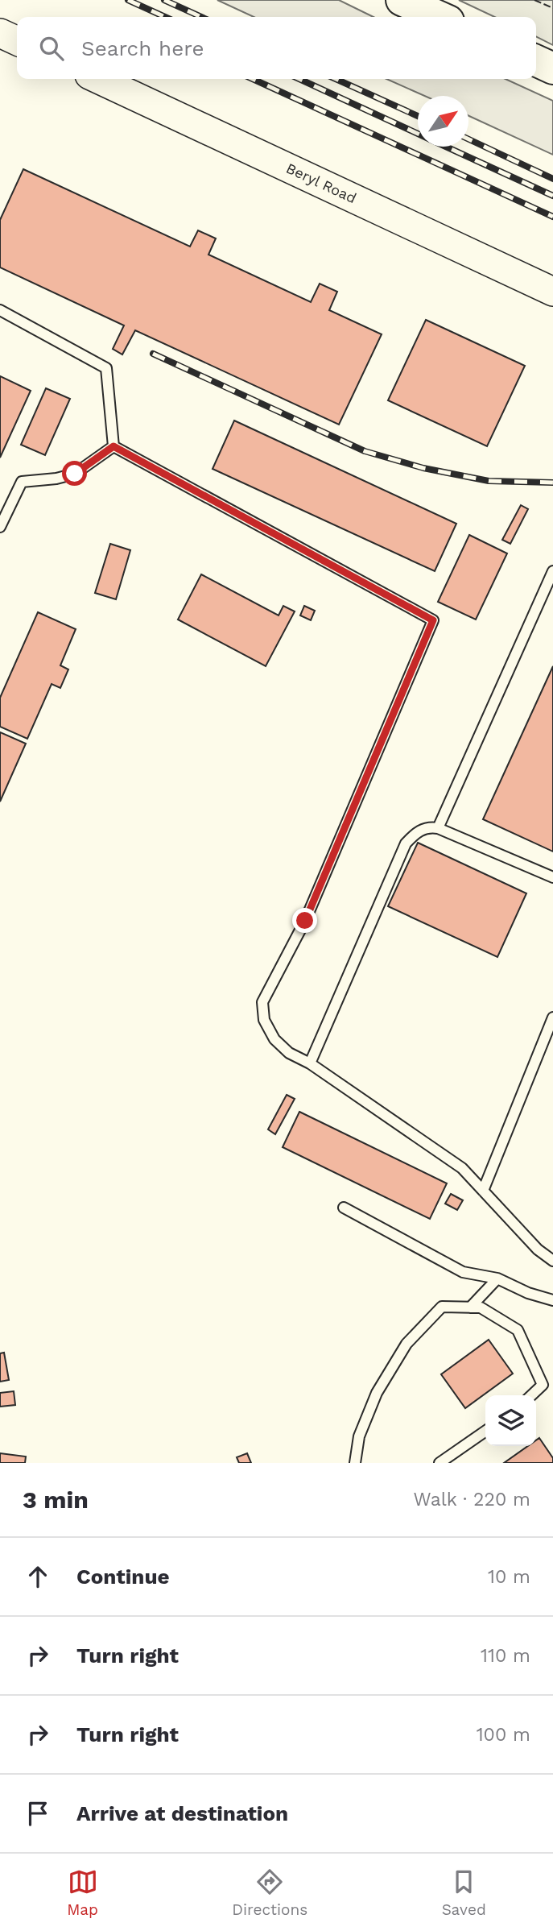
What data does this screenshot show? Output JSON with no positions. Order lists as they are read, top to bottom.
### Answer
{
  "streets": {
    "street": ["Beryl Road"]
  },
  "north": "top right",
  "page": {
    "search": "Search here",
    "heading": ["3 min", "Walk · 220 m"],
    "list": [
      ["Continue", "10 m"],
      ["Turn right", "110 m"],
      ["Turn right", "100 m"],
      "Arrive at destination"
    ],
    "nav": ["Map", "Directions", "Saved"]
  }
}
